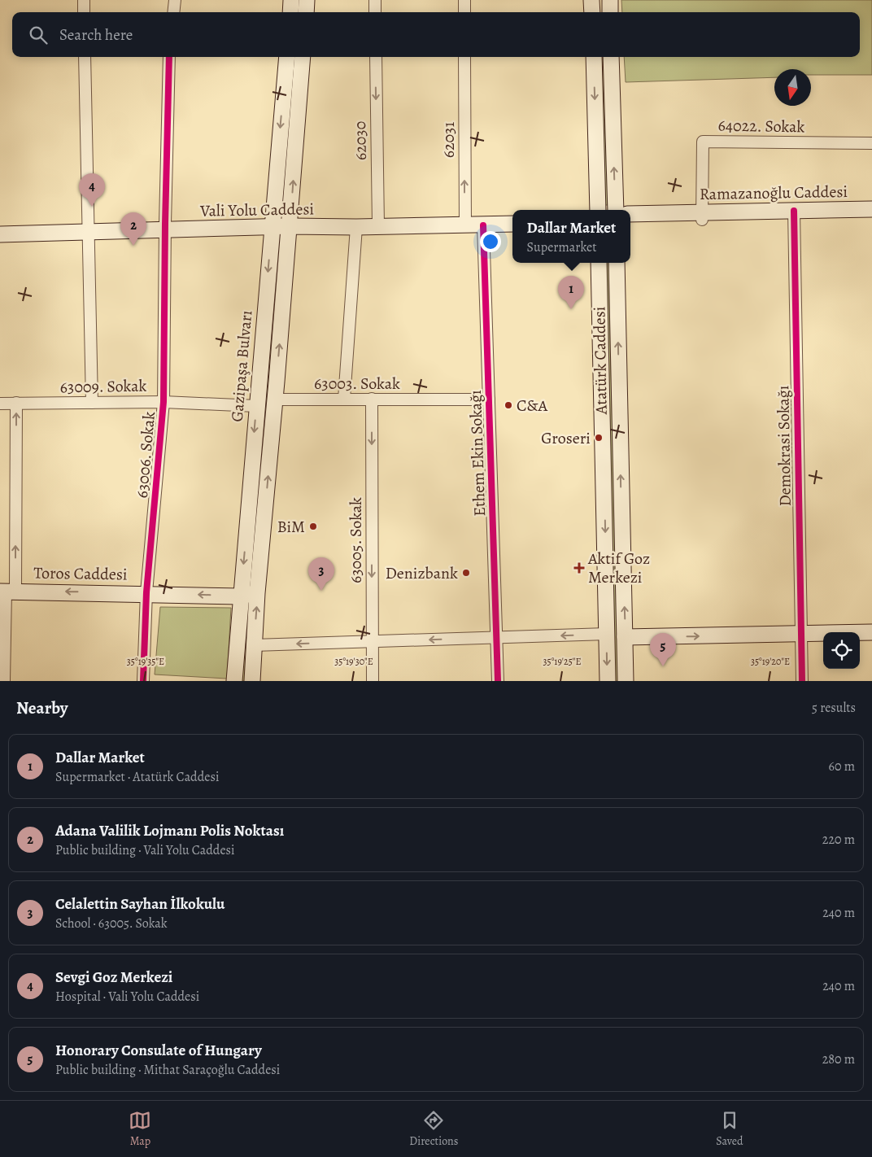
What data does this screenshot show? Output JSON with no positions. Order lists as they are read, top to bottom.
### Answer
{
  "streets": {
    "main road": [
      "Ramazanoğlu Caddesi",
      "Vali Yolu Caddesi",
      "Atatürk Caddesi",
      "Gazipaşa Bulvarı",
      "Toros Caddesi"
    ],
    "street": [
      "64022. Sokak",
      "62031",
      "62030",
      "63003. Sokak",
      "63009. Sokak",
      "Demokrasi Sokağı",
      "Ethem Ekin Sokağı",
      "63006. Sokak",
      "63005. Sokak"
    ]
  },
  "crossings": [
    ["64022. Sokak", "Ramazanoğlu Caddesi"],
    ["62031", "Vali Yolu Caddesi"],
    ["62030", "Vali Yolu Caddesi"],
    ["Ramazanoğlu Caddesi", "Demokrasi Sokağı"],
    ["Vali Yolu Caddesi", "Gazipaşa Bulvarı"],
    ["Vali Yolu Caddesi", "Ethem Ekin Sokağı"],
    ["Vali Yolu Caddesi", "63006. Sokak"],
    ["Gazipaşa Bulvarı", "63009. Sokak"],
    ["Gazipaşa Bulvarı", "Toros Caddesi"],
    ["63003. Sokak", "Ethem Ekin Sokağı"],
    ["63003. Sokak", "63005. Sokak"],
    ["63009. Sokak", "63006. Sokak"],
    ["63006. Sokak", "Toros Caddesi"]
  ],
  "one_way": [
    "62031",
    "62030",
    "63005. Sokak",
    "Toros Caddesi"
  ],
  "places": {
    "other": [
      "C&A",
      "Groseri",
      "BiM",
      "Denizbank"
    ],
    "health": ["Aktif Goz Merkezi"]
  },
  "north": "bottom",
  "page": {
    "search": "Search here",
    "pins": [
      "4",
      "2",
      "1",
      "3",
      "5"
    ],
    "popup": ["Dallar Market", "Supermarket"],
    "heading": ["Nearby", "5 results"],
    "list": [
      {
        "mark": "1",
        "name": "Dallar Market",
        "note": "Supermarket · Atatürk Caddesi",
        "value": "60 m"
      },
      {
        "mark": "2",
        "name": "Adana Valilik Lojmanı Polis Noktası",
        "note": "Public building · Vali Yolu Caddesi",
        "value": "220 m"
      },
      {
        "mark": "3",
        "name": "Celalettin Sayhan İlkokulu",
        "note": "School · 63005. Sokak",
        "value": "240 m"
      },
      {
        "mark": "4",
        "name": "Sevgi Goz Merkezi",
        "note": "Hospital · Vali Yolu Caddesi",
        "value": "240 m"
      },
      {
        "mark": "5",
        "name": "Honorary Consulate of Hungary",
        "note": "Public building · Mithat Saraçoğlu Caddesi",
        "value": "280 m"
      }
    ],
    "nav": ["Map", "Directions", "Saved"]
  },
  "coordinates": [
    "35°19'35\"E",
    "35°19'30\"E",
    "35°19'25\"E",
    "35°19'20\"E"
  ]
}
